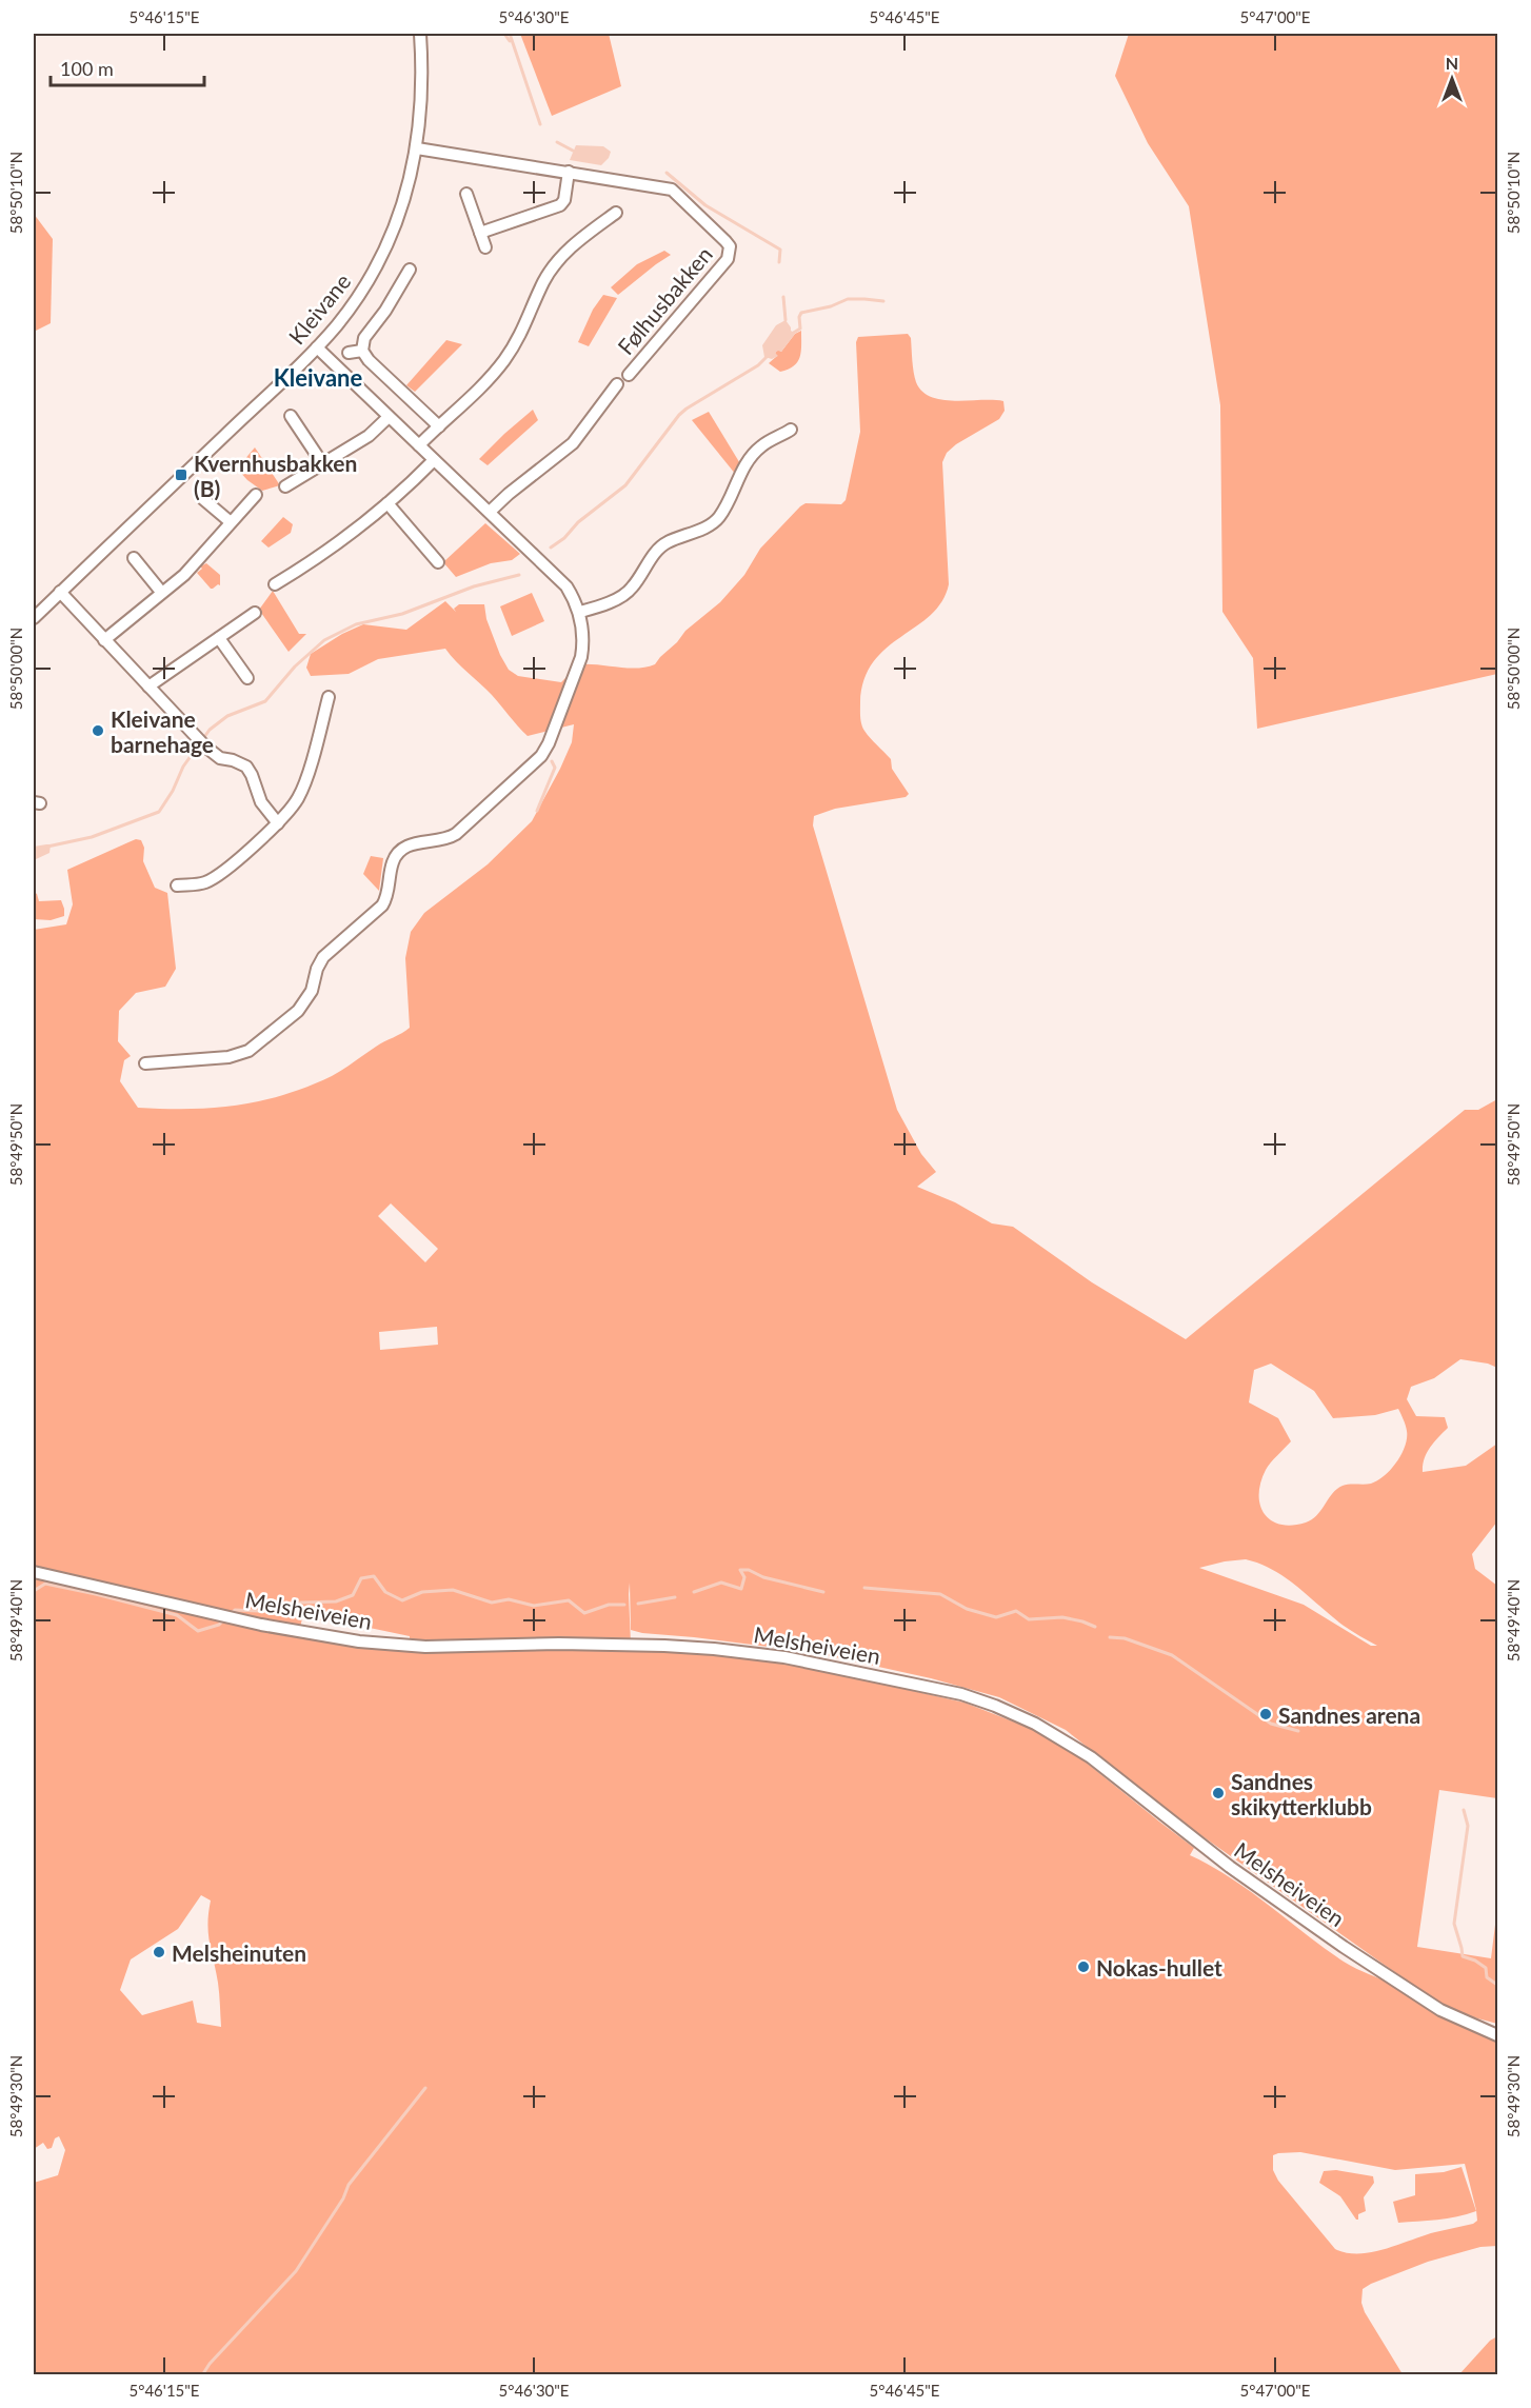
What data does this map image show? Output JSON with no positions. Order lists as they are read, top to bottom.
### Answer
{
  "streets": {
    "street": ["Følhusbakken", "Kleivane", "Melsheiveien"]
  },
  "crossings": [
    ["Følhusbakken", "Kleivane"]
  ],
  "districts": ["Kleivane"],
  "places": {
    "transit": ["Kvernhusbakken (B)"],
    "other": [
      "Kleivane barnehage",
      "Sandnes arena",
      "Sandnes skikytterklubb",
      "Melsheinuten",
      "Nokas-hullet"
    ]
  },
  "scale_bar": "100 m",
  "north": "top",
  "coordinates": [
    "5°46'15\"E",
    "5°46'30\"E",
    "5°46'45\"E",
    "5°47'00\"E",
    "58°50'10\"N",
    "58°50'00\"N",
    "58°49'50\"N",
    "58°49'40\"N",
    "58°49'30\"N"
  ]
}
